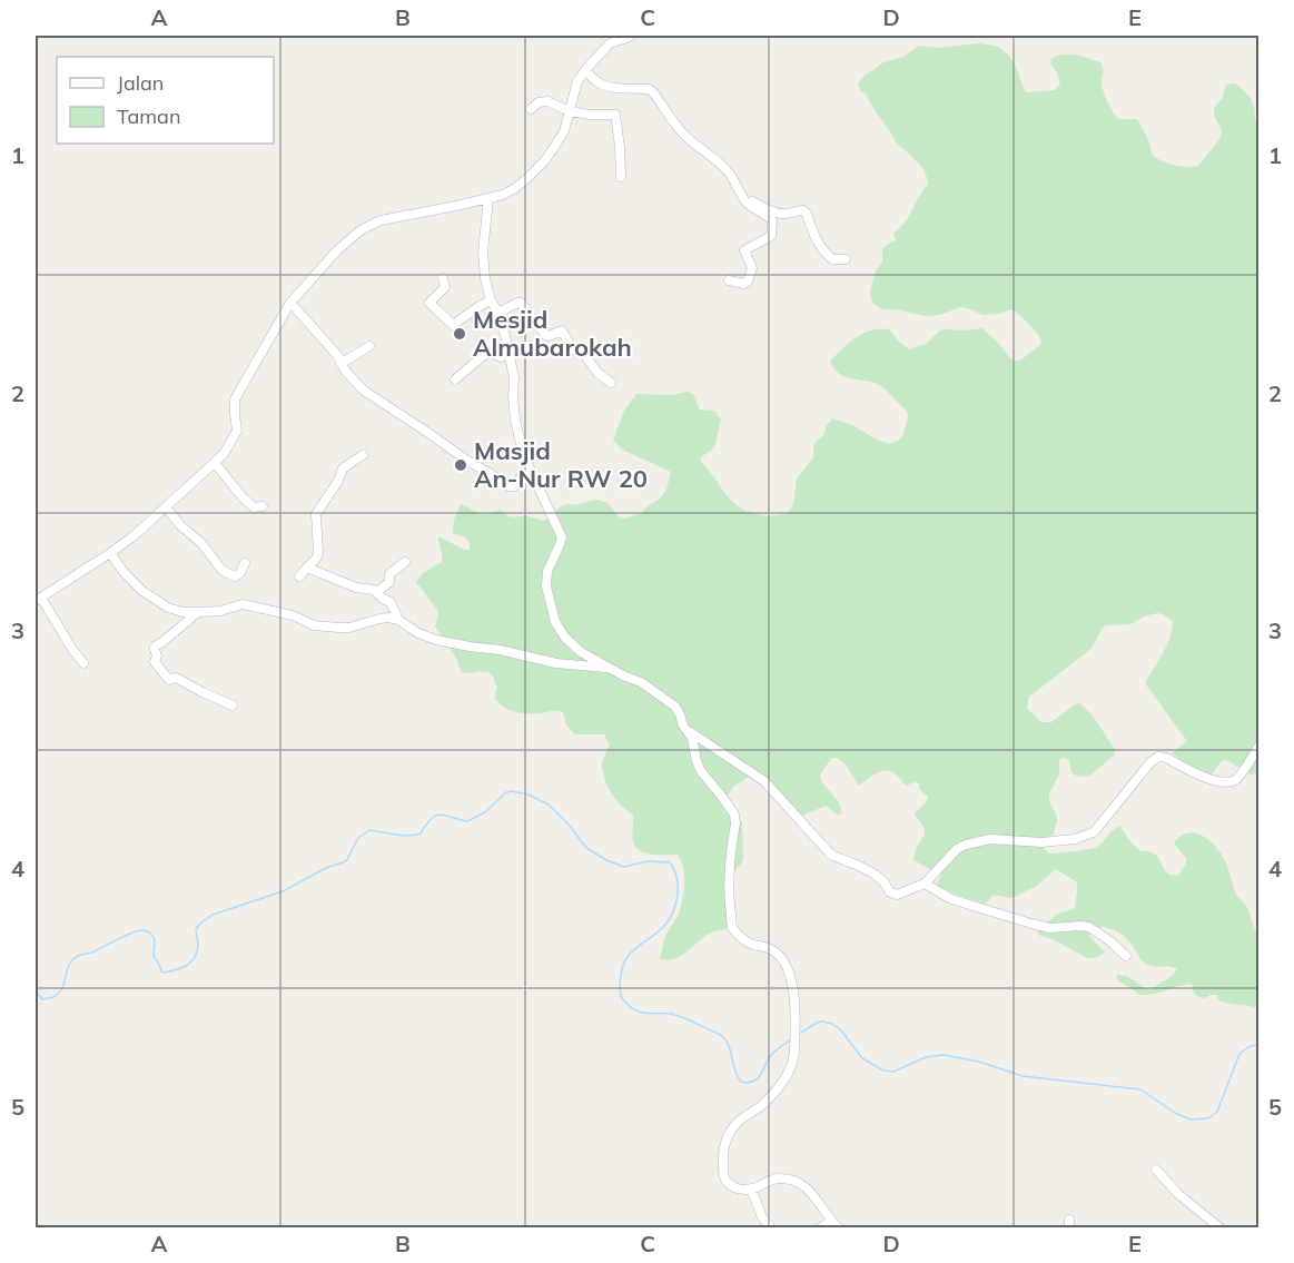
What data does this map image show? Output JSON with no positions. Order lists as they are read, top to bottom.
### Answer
{
  "places": ["Mesjid Almubarokah", "Masjid An-Nur RW 20"],
  "legend": ["Jalan", "Taman"],
  "grid": {
    "columns": [
      "A",
      "B",
      "C",
      "D",
      "E"
    ],
    "rows": [
      "1",
      "2",
      "3",
      "4",
      "5"
    ]
  }
}
